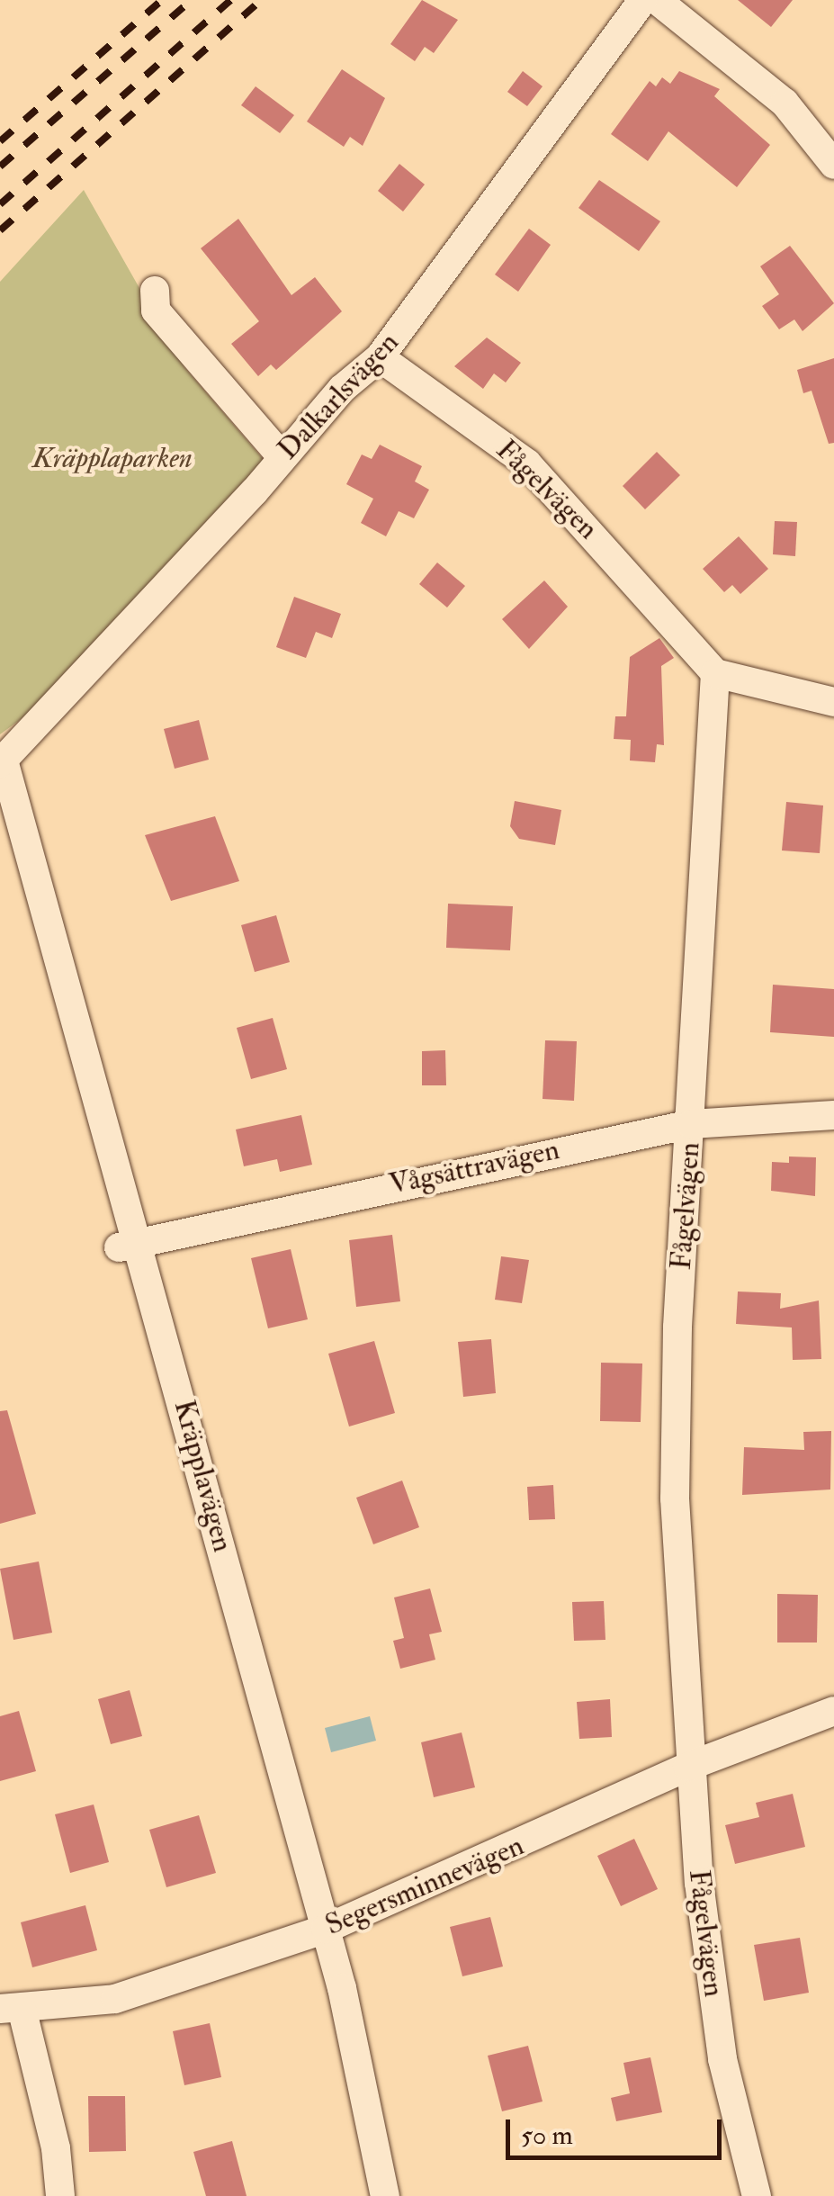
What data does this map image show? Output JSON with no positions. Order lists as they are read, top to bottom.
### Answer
{
  "streets": {
    "street": [
      "Dalkarlsvägen",
      "Fågelvägen",
      "Vågsättravägen",
      "Kräpplavägen",
      "Segersminnevägen"
    ]
  },
  "crossings": [
    ["Dalkarlsvägen", "Fågelvägen"],
    ["Dalkarlsvägen", "Kräpplavägen"],
    ["Fågelvägen", "Vågsättravägen"],
    ["Fågelvägen", "Segersminnevägen"],
    ["Vågsättravägen", "Kräpplavägen"],
    ["Kräpplavägen", "Segersminnevägen"]
  ],
  "parks": ["Kräpplaparken"],
  "scale_bar": "50 m"
}
